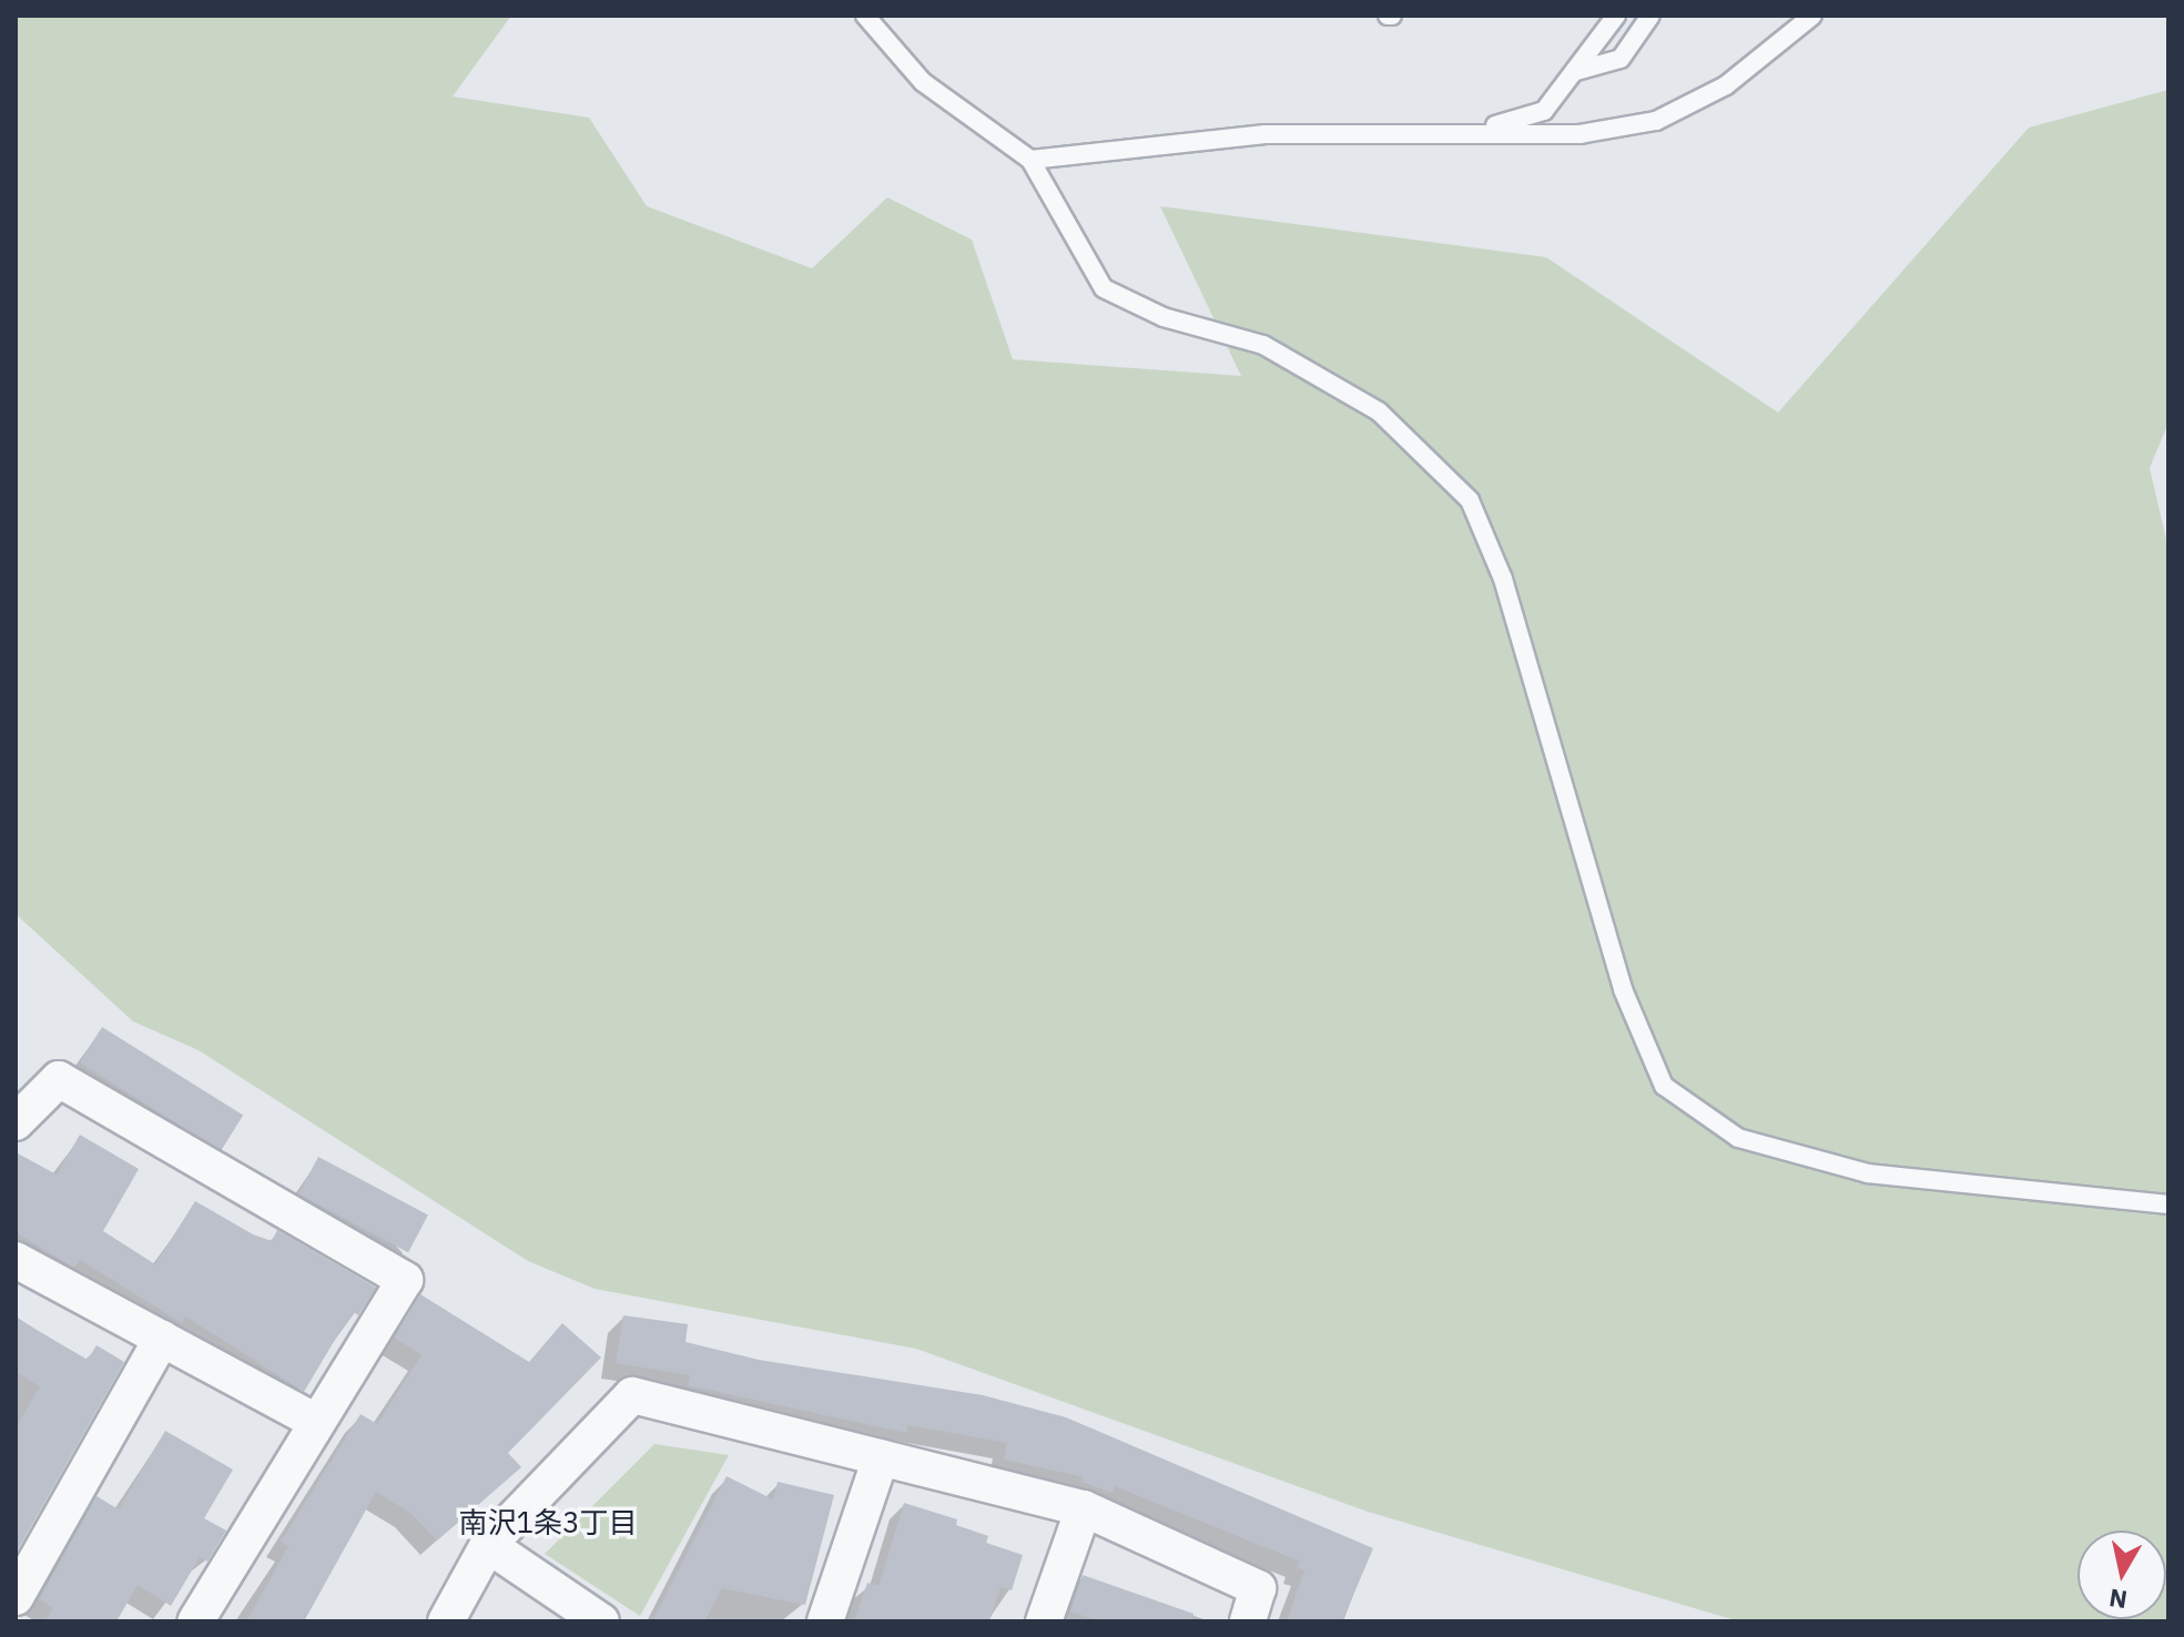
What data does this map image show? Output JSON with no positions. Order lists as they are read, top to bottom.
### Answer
{
  "districts": ["南沢1条3丁目"],
  "north": "bottom"
}
